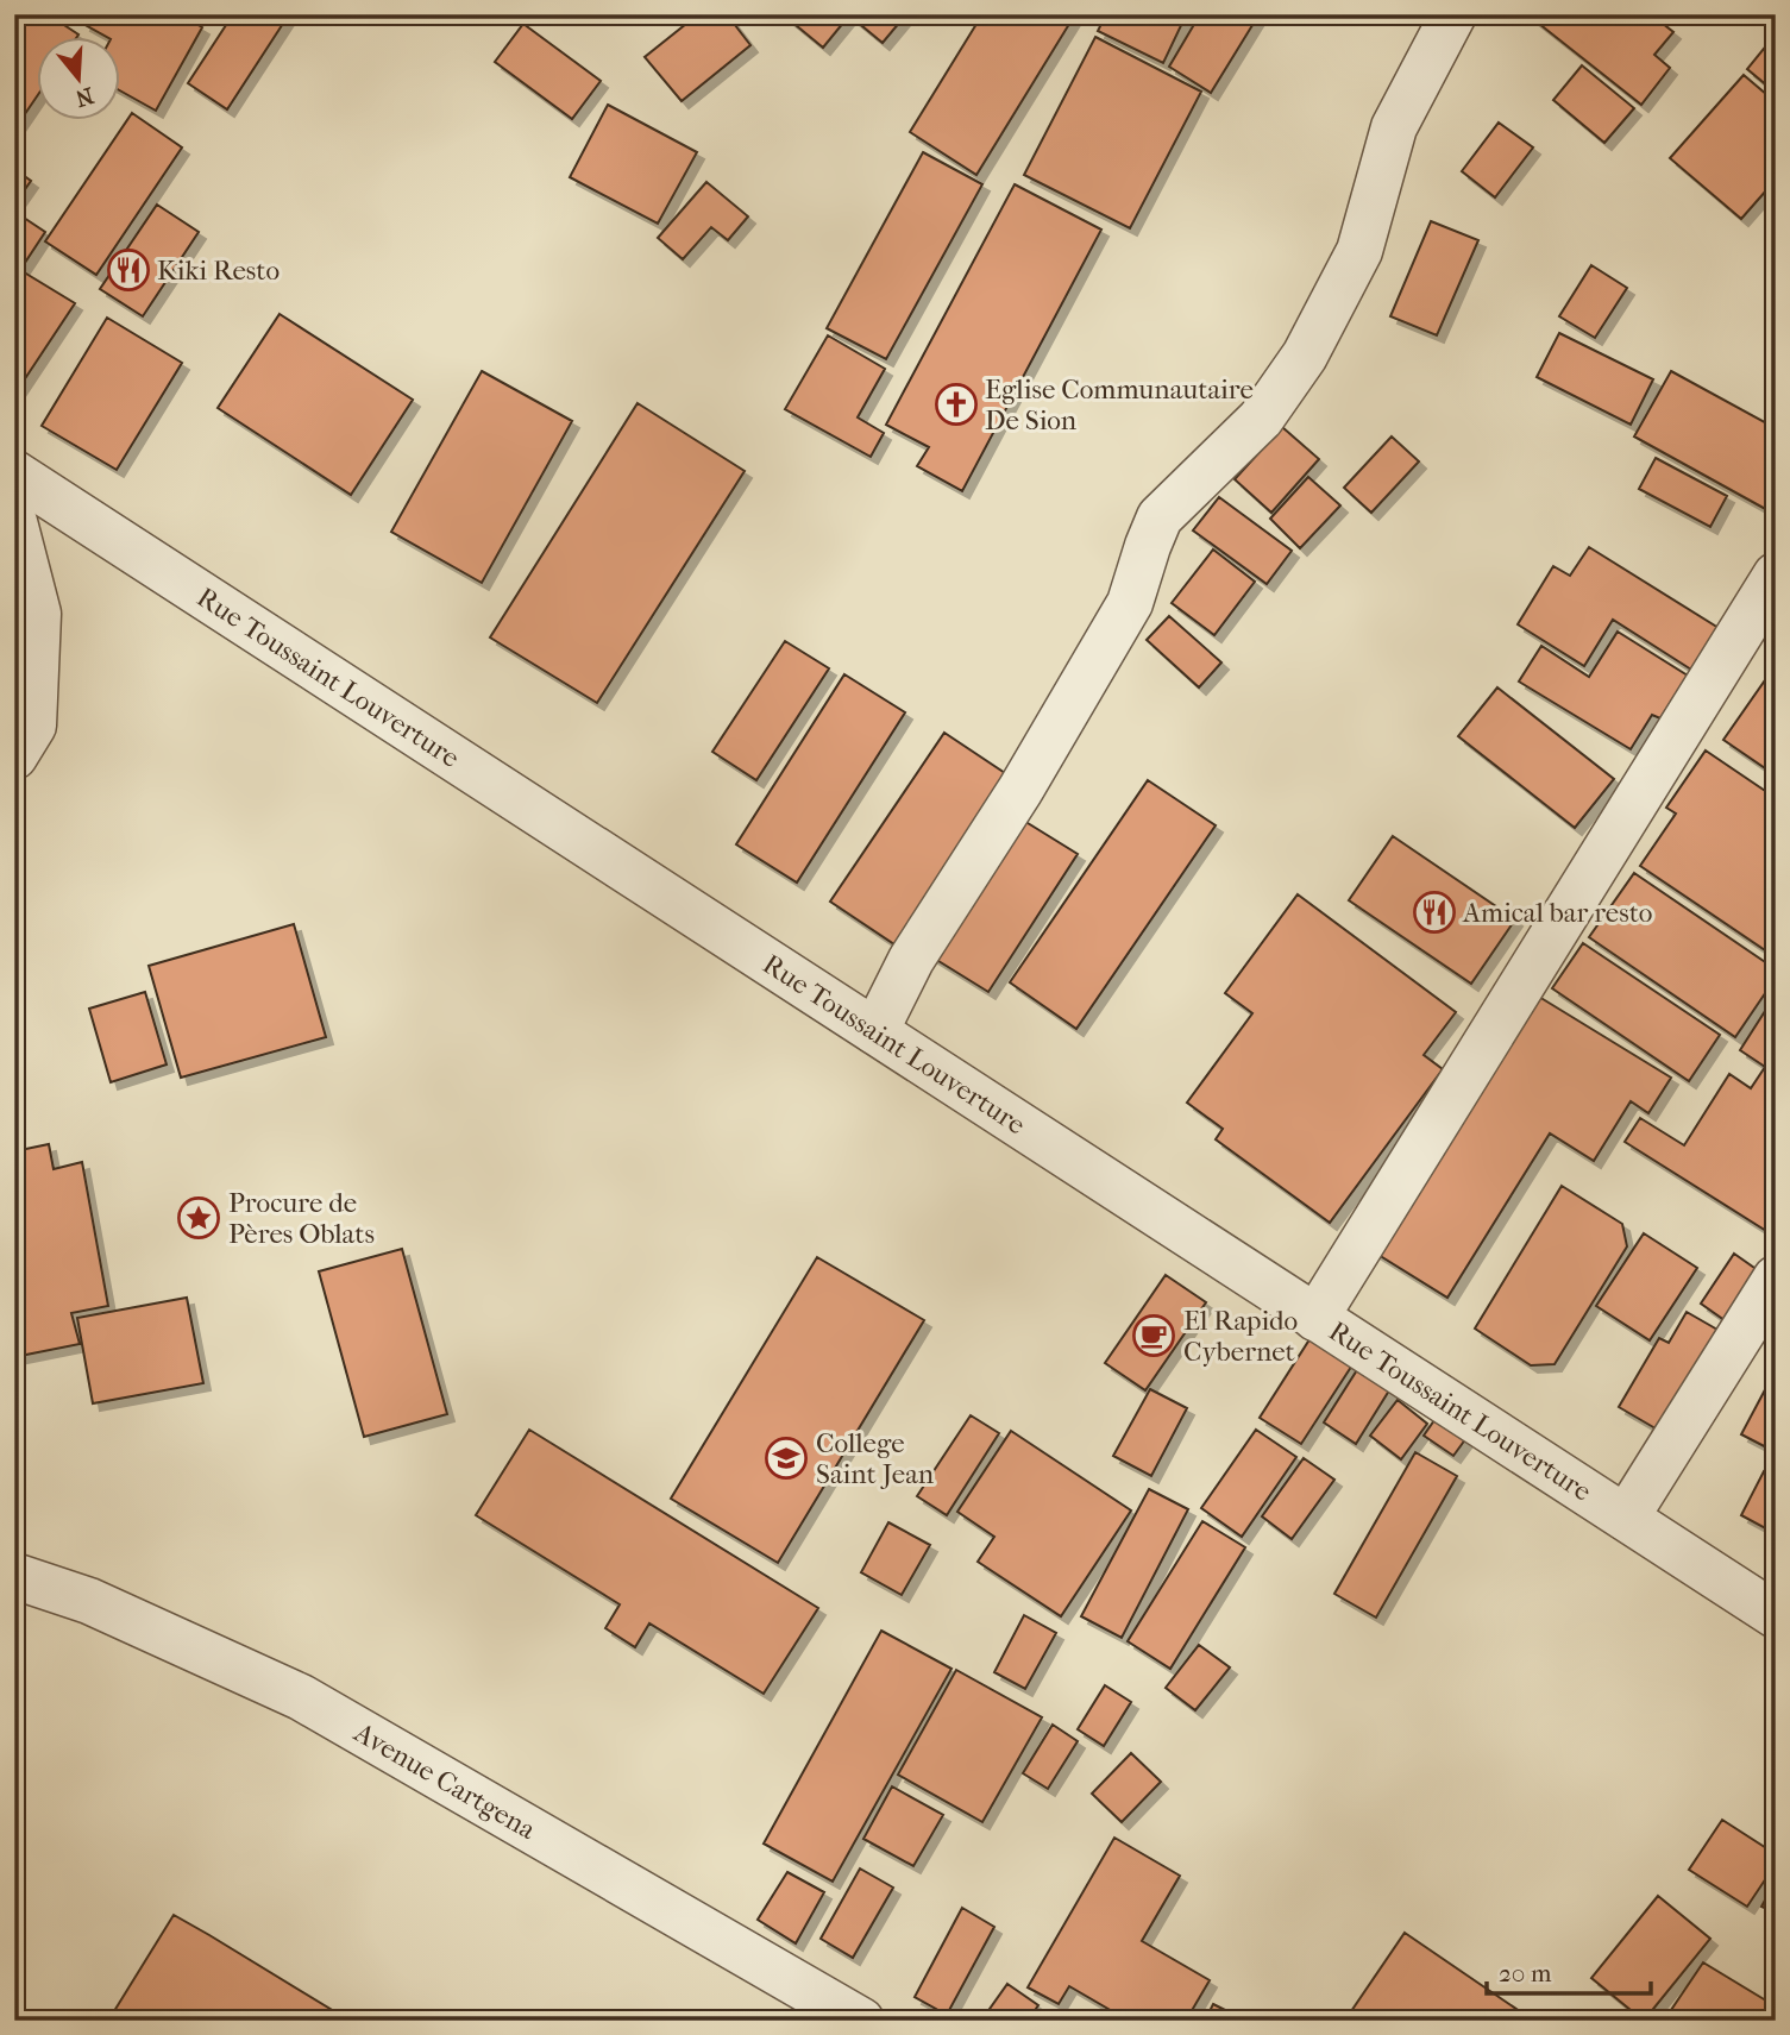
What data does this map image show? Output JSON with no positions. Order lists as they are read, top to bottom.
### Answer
{
  "streets": {
    "street": ["Rue Toussaint Louverture", "Avenue Cartgena"]
  },
  "places": {
    "restaurant": ["Kiki Resto", "Amical bar resto"],
    "church": ["Eglise Communautaire De Sion"],
    "place": ["Procure de Pères Oblats"],
    "cafe": ["El Rapido Cybernet"],
    "school or university": ["College Saint Jean"]
  },
  "scale_bar": "20 m",
  "north": "bottom"
}
